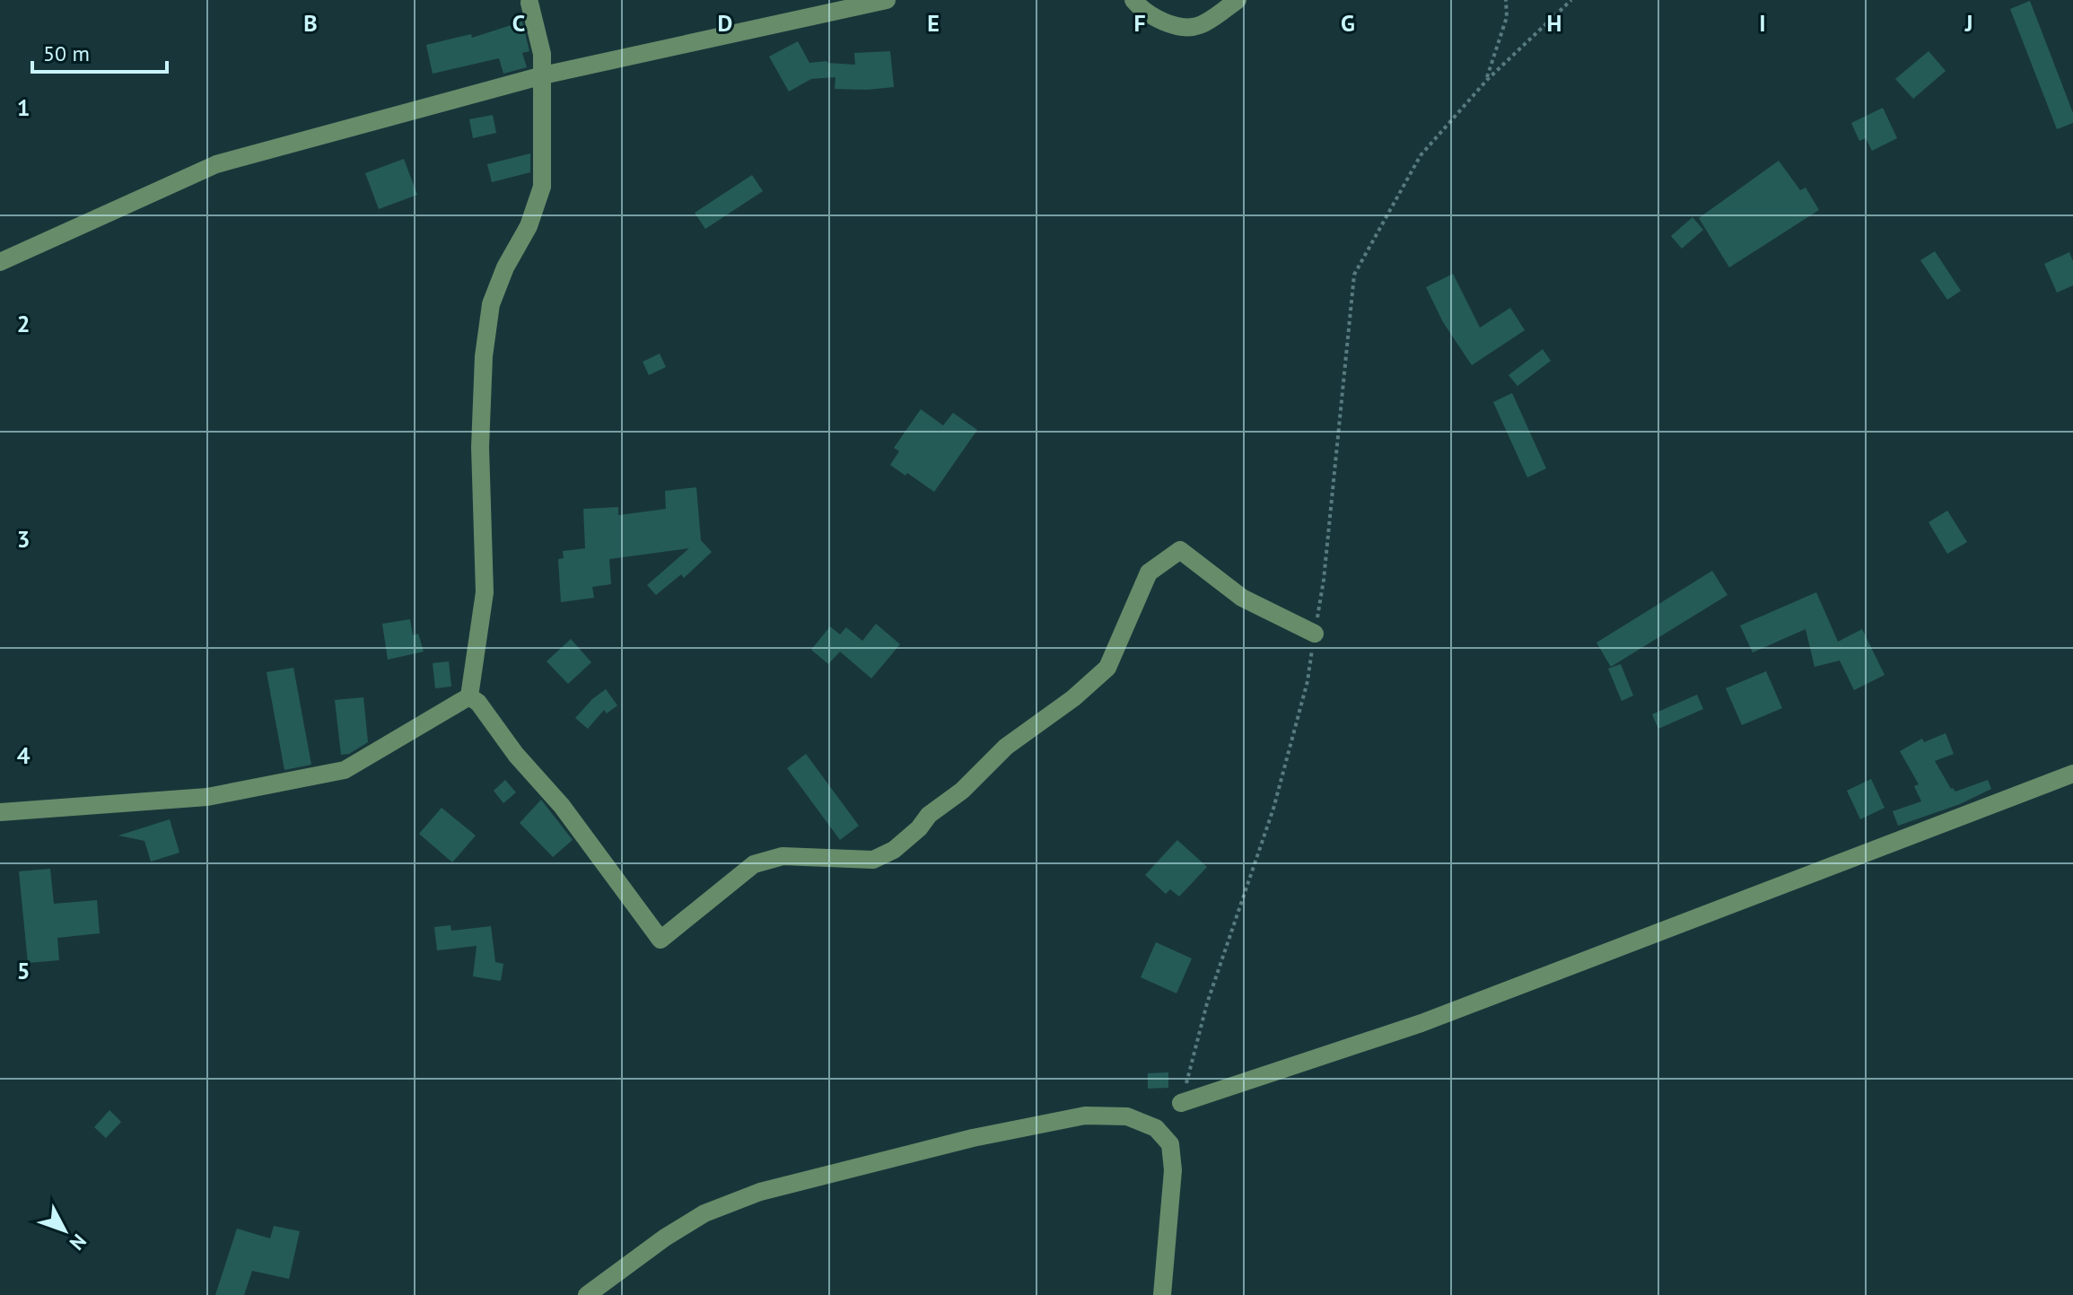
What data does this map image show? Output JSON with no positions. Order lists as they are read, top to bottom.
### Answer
{
  "scale_bar": "50 m",
  "north": "bottom right",
  "grid": {
    "columns": [
      "B",
      "C",
      "D",
      "E",
      "F",
      "G",
      "H",
      "I",
      "J"
    ],
    "rows": [
      "1",
      "2",
      "3",
      "4",
      "5"
    ]
  }
}
